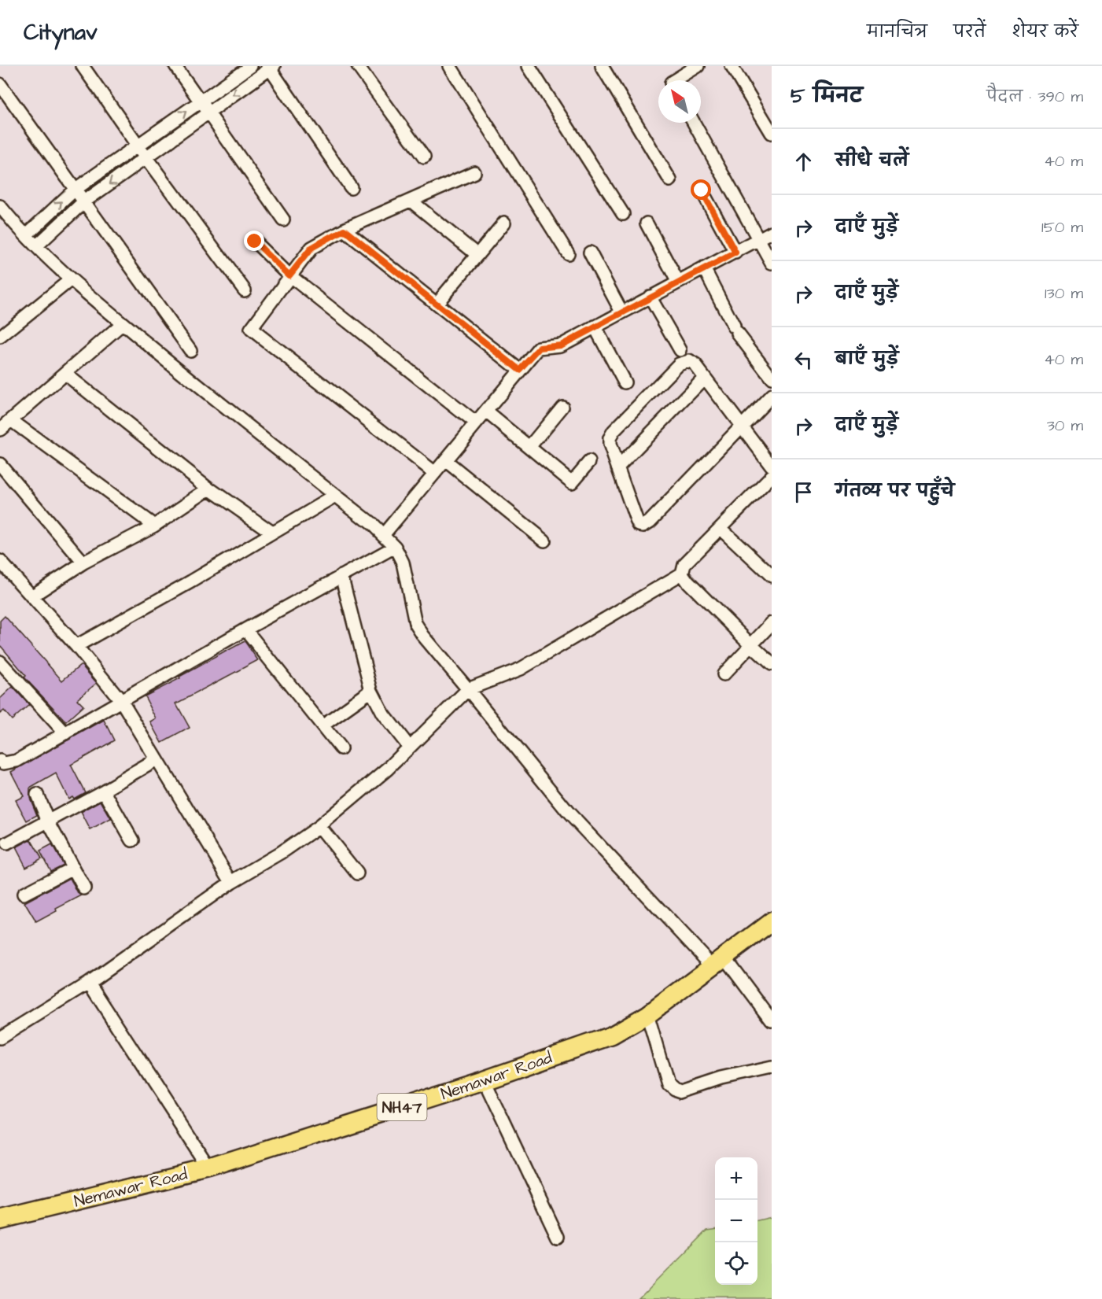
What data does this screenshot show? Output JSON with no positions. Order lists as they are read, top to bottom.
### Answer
{
  "streets": {
    "highway": ["Nemawar Road", "NH47"]
  },
  "north": "top left",
  "page": {
    "header": "Citynav",
    "nav": ["मानचित्र", "परतें", "शेयर करें"],
    "heading": ["5 मिनट", "पैदल · 390 m"],
    "list": [
      ["सीधे चलें", "40 m"],
      ["दाएँ मुड़ें", "150 m"],
      ["दाएँ मुड़ें", "130 m"],
      ["बाएँ मुड़ें", "40 m"],
      ["दाएँ मुड़ें", "30 m"],
      "गंतव्य पर पहुँचे"
    ],
    "map_buttons": ["+", "−"]
  }
}
